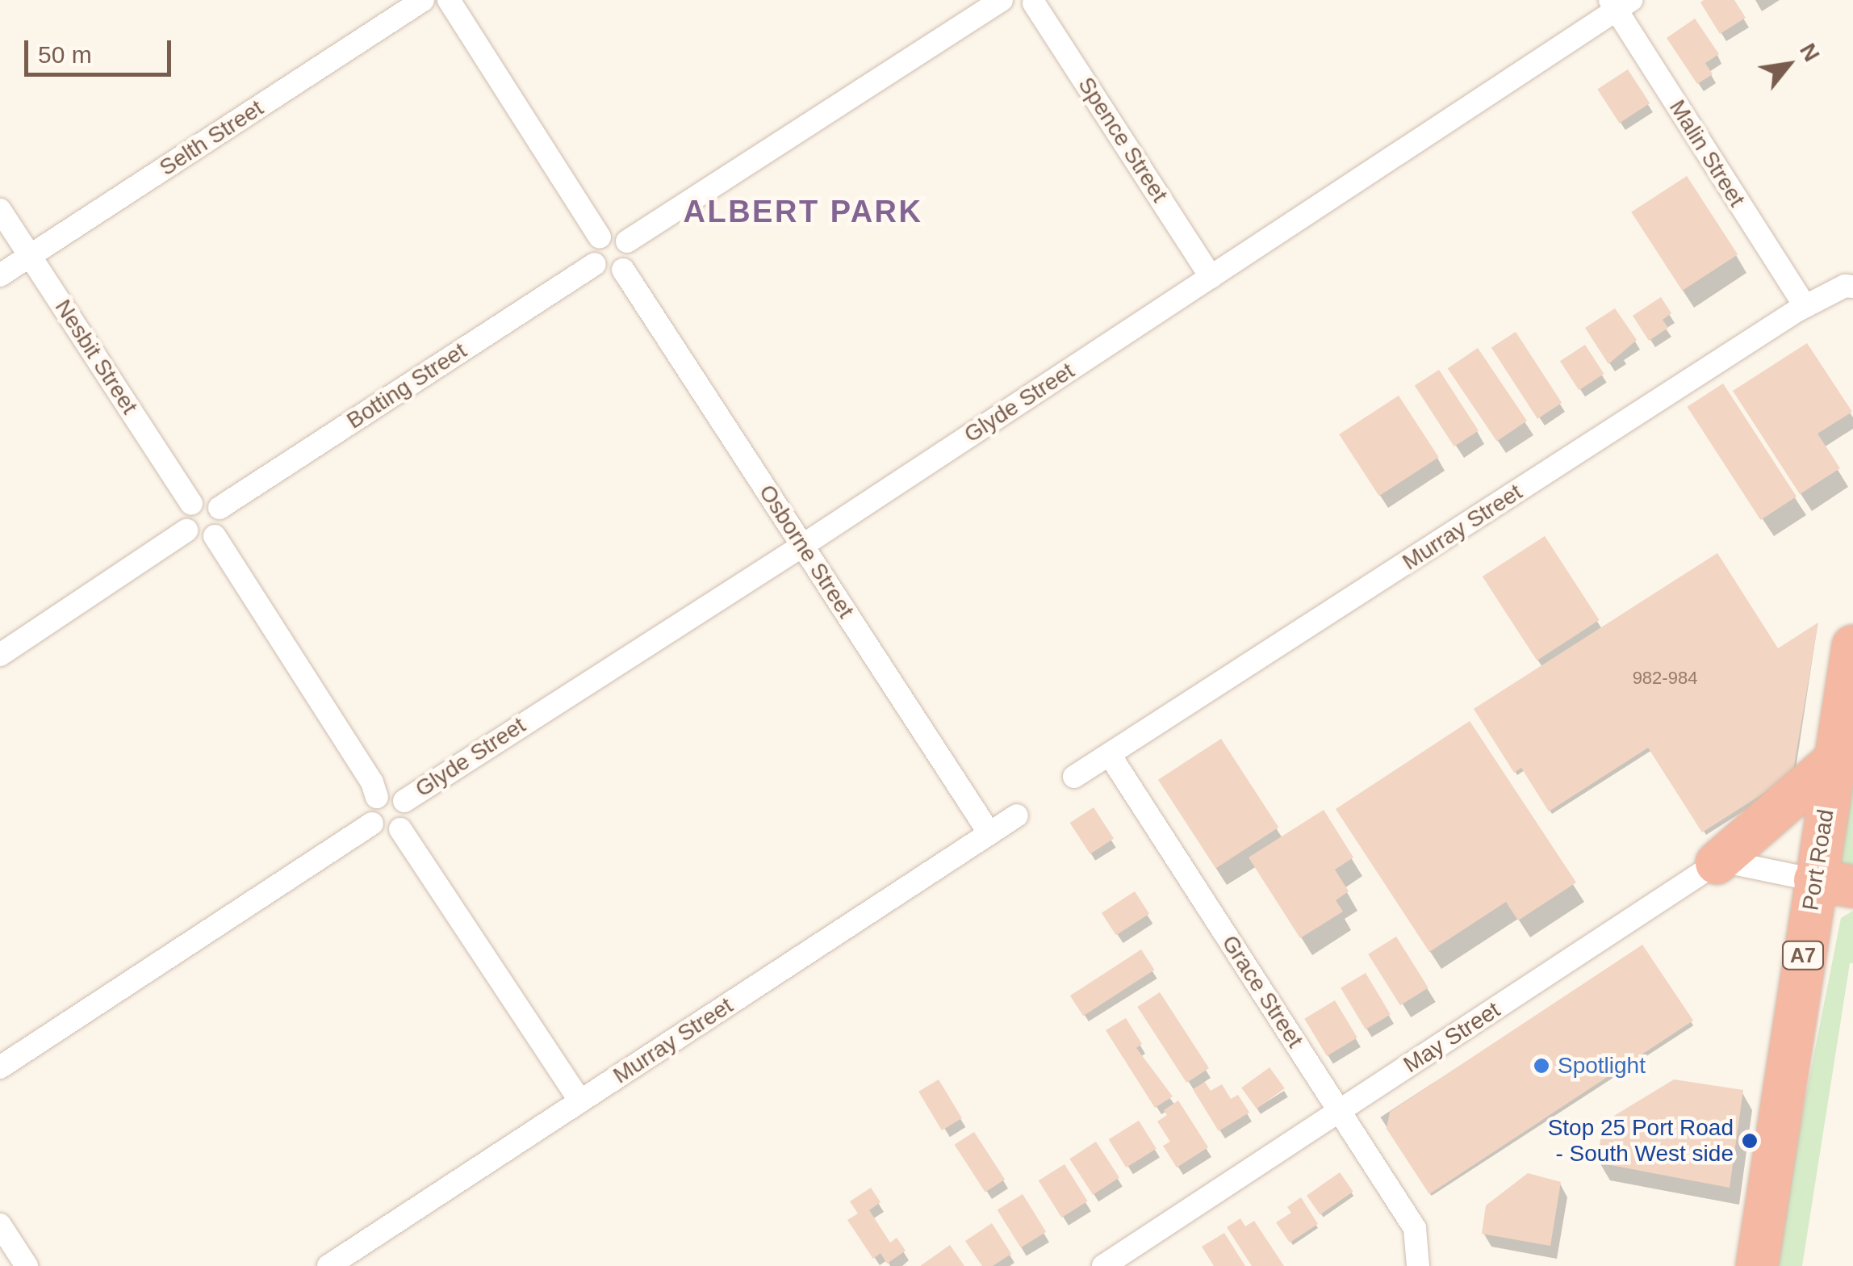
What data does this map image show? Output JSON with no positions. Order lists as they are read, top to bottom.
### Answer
{
  "streets": {
    "highway": ["Port Road", "A7"],
    "street": [
      "Selth Street",
      "Spence Street",
      "Malin Street",
      "Nesbit Street",
      "Botting Street",
      "Glyde Street",
      "Murray Street",
      "Osborne Street",
      "Grace Street",
      "May Street"
    ]
  },
  "crossings": [
    ["Selth Street", "Nesbit Street"],
    ["Spence Street", "Glyde Street"],
    ["Malin Street", "Glyde Street"],
    ["Malin Street", "Murray Street"],
    ["Nesbit Street", "Botting Street"],
    ["Botting Street", "Osborne Street"],
    ["Glyde Street", "Osborne Street"],
    ["Murray Street", "Osborne Street"],
    ["Murray Street", "Grace Street"],
    ["Grace Street", "May Street"]
  ],
  "districts": ["ALBERT PARK"],
  "places": ["Spotlight", "Stop 25 Port Road - South West side"],
  "house_numbers": ["982-984"],
  "scale_bar": "50 m",
  "north": "top right"
}
